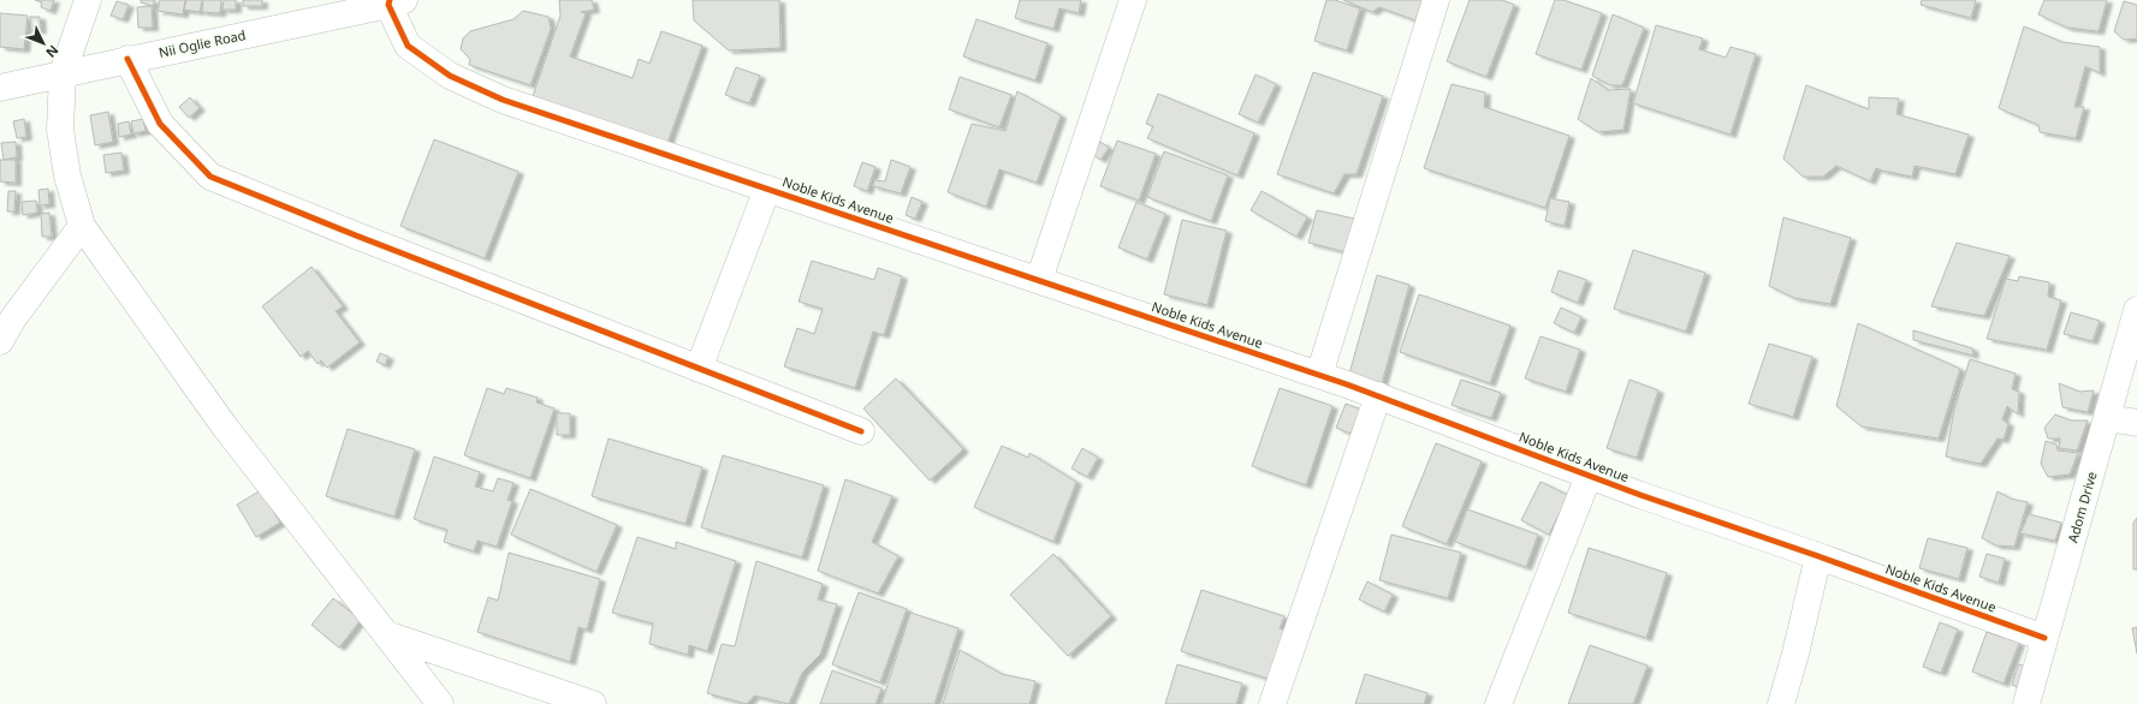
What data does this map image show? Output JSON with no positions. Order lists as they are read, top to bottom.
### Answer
{
  "streets": {
    "street": ["Nii Oglie Road", "Noble Kids Avenue", "Adom Drive"]
  },
  "crossings": [
    ["Nii Oglie Road", "Noble Kids Avenue"],
    ["Noble Kids Avenue", "Adom Drive"]
  ],
  "north": "bottom right"
}
